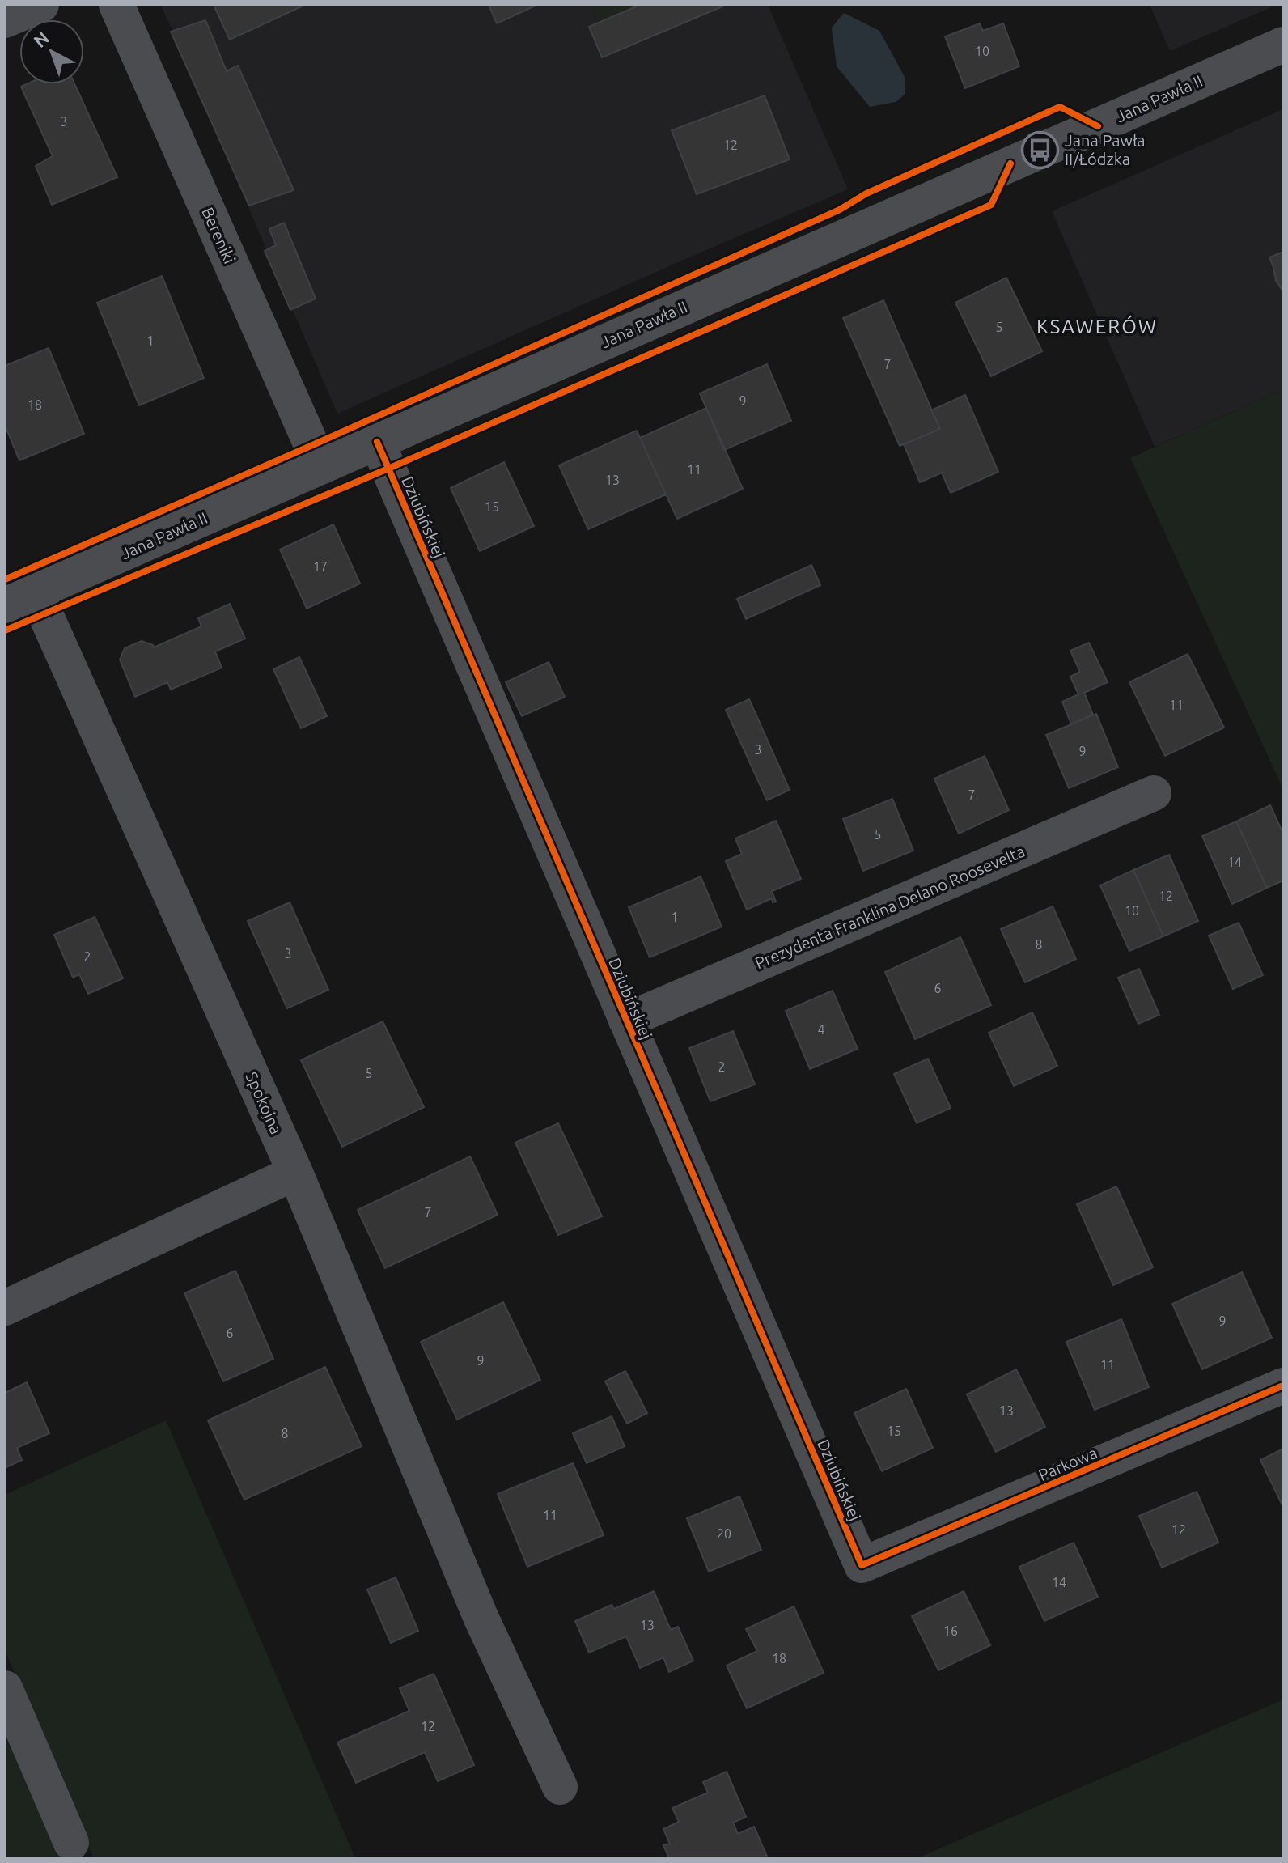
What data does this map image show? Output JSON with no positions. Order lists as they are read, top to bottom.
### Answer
{
  "streets": {
    "street": [
      "Jana Pawła II",
      "Bereniki",
      "Dziubińskiej",
      "Prezydenta Franklina Delano Roosevelta",
      "Spokojna",
      "Parkowa"
    ]
  },
  "crossings": [
    ["Jana Pawła II", "Bereniki"],
    ["Jana Pawła II", "Dziubińskiej"],
    ["Jana Pawła II", "Spokojna"],
    ["Dziubińskiej", "Prezydenta Franklina Delano Roosevelta"],
    ["Dziubińskiej", "Parkowa"]
  ],
  "districts": ["KSAWERÓW"],
  "places": {
    "bus stop": ["Jana Pawła II/Łódzka"]
  },
  "house_numbers": [
    "10",
    "3",
    "12",
    "5",
    "1",
    "7",
    "9",
    "18",
    "11",
    "13",
    "15",
    "17",
    "11",
    "3",
    "9",
    "7",
    "5",
    "14",
    "12",
    "10",
    "1",
    "8",
    "3",
    "2",
    "6",
    "4",
    "2",
    "5",
    "7",
    "9",
    "6",
    "9",
    "11",
    "13",
    "15",
    "8",
    "11",
    "12",
    "20",
    "14",
    "13",
    "16",
    "18",
    "12"
  ],
  "north": "top left"
}
